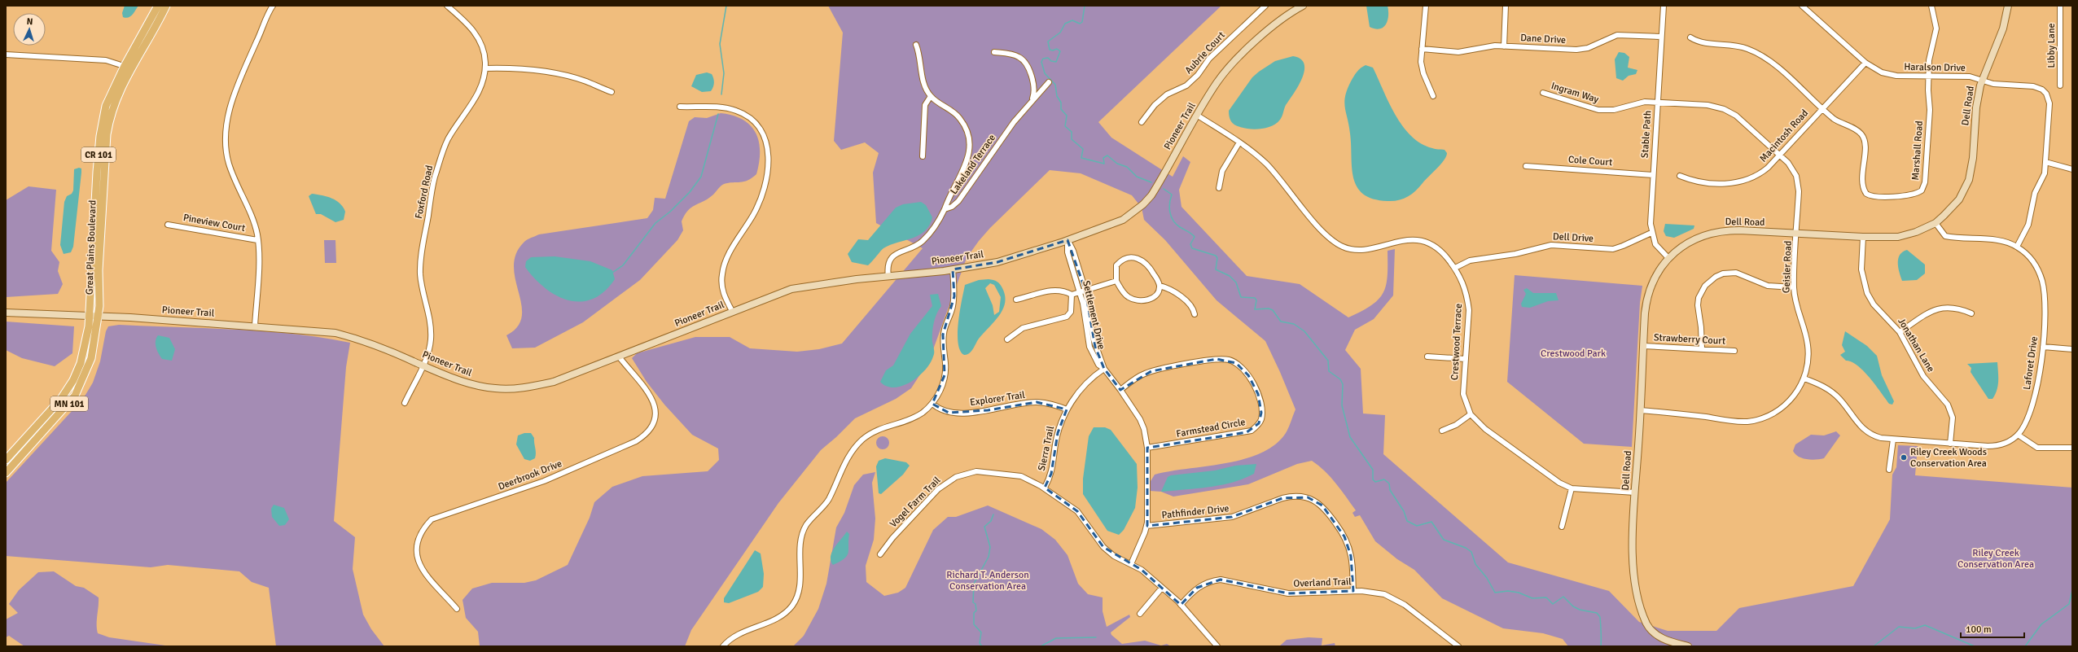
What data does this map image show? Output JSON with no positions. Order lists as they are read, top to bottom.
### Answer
{
  "streets": {
    "main road": [
      "Dell Road",
      "Pioneer Trail",
      "CR 101",
      "Great Plains Boulevard",
      "MN 101"
    ],
    "street": [
      "Dane Drive",
      "Libby Lane",
      "Aubrie Court",
      "Haralson Drive",
      "Ingram Way",
      "Stable Path",
      "Macintosh Road",
      "Marshall Road",
      "Cole Court",
      "Lakeland Terrace",
      "Foxford Road",
      "Pineview Court",
      "Dell Drive",
      "Geisler Road",
      "Settlement Drive",
      "Strawberry Court",
      "Crestwood Terrace",
      "Jonathan Lane",
      "Laforet Drive",
      "Explorer Trail",
      "Farmstead Circle",
      "Sierra Trail",
      "Deerbrook Drive",
      "Vogel Farm Trail",
      "Pathfinder Drive",
      "Overland Trail"
    ]
  },
  "crossings": [
    ["Dane Drive", "Stable Path"],
    ["Haralson Drive", "Dell Road"],
    ["Haralson Drive", "Macintosh Road"],
    ["Haralson Drive", "Marshall Road"],
    ["Haralson Drive", "Laforet Drive"],
    ["Ingram Way", "Stable Path"],
    ["Ingram Way", "Geisler Road"],
    ["Dell Road", "Stable Path"],
    ["Dell Road", "Geisler Road"],
    ["Dell Road", "Strawberry Court"],
    ["Dell Road", "Jonathan Lane"],
    ["Dell Road", "Laforet Drive"],
    ["Pioneer Trail", "Lakeland Terrace"],
    ["Pioneer Trail", "Foxford Road"],
    ["Pioneer Trail", "Great Plains Boulevard"],
    ["Pioneer Trail", "Settlement Drive"],
    ["Pioneer Trail", "Crestwood Terrace"],
    ["Pioneer Trail", "Deerbrook Drive"],
    ["Stable Path", "Cole Court"],
    ["Stable Path", "Dell Drive"],
    ["Stable Path", "Geisler Road"],
    ["Macintosh Road", "Marshall Road"],
    ["Macintosh Road", "Geisler Road"],
    ["Dell Drive", "Crestwood Terrace"],
    ["Geisler Road", "Laforet Drive"],
    ["Settlement Drive", "Farmstead Circle"],
    ["Settlement Drive", "Sierra Trail"],
    ["Settlement Drive", "Vogel Farm Trail"],
    ["Settlement Drive", "Pathfinder Drive"],
    ["Jonathan Lane", "Laforet Drive"],
    ["Explorer Trail", "Sierra Trail"],
    ["Sierra Trail", "Vogel Farm Trail"],
    ["Vogel Farm Trail", "Overland Trail"],
    ["Pathfinder Drive", "Overland Trail"]
  ],
  "parks": ["Crestwood Park", "Riley Creek Conservation Area", "Richard T. Anderson Conservation Area"],
  "places": ["Riley Creek Woods Conservation Area"],
  "scale_bar": "100 m",
  "north": "top"
}
